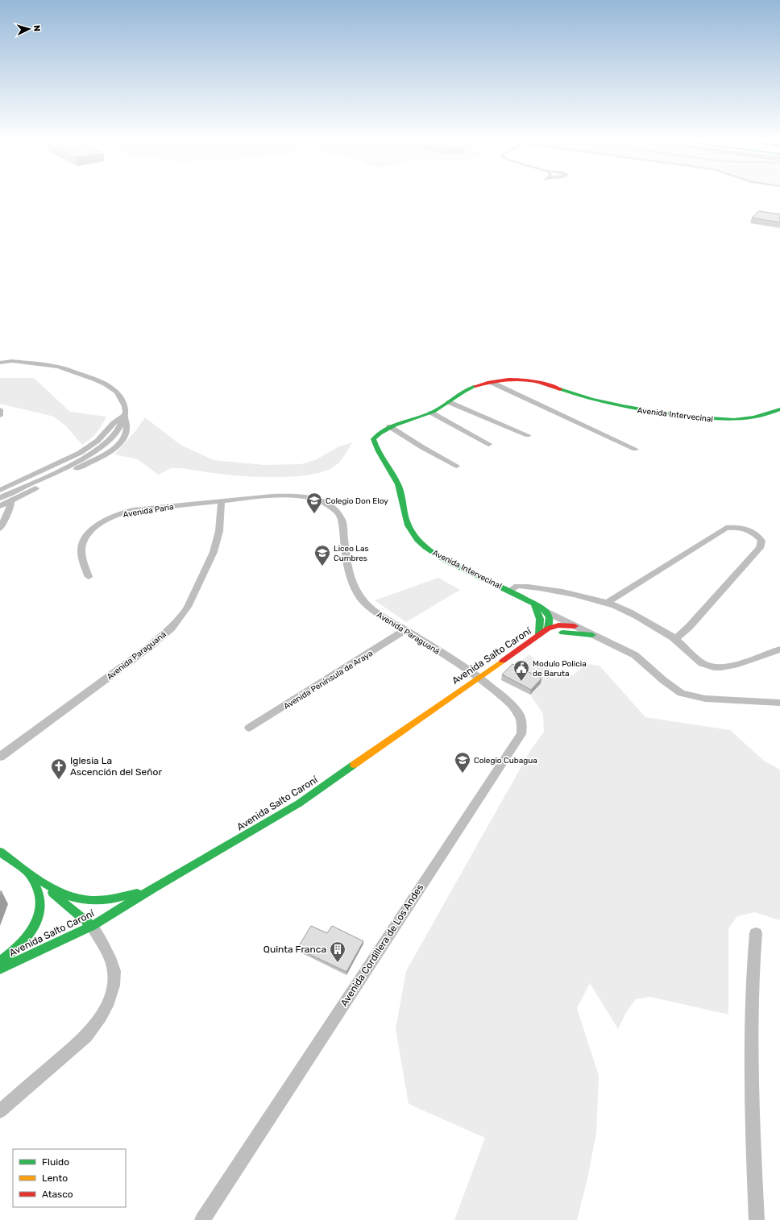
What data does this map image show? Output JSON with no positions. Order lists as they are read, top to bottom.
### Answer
{
  "streets": {
    "main road": ["Avenida Intervecinal", "Avenida Salto Caroní"],
    "street": [
      "Avenida Paria",
      "Avenida Paraguaná",
      "Avenida Península de Araya",
      "Avenida Cordillera de Los Andes"
    ]
  },
  "crossings": [
    ["Avenida Paria", "Avenida Paraguaná"],
    ["Avenida Paraguaná", "Avenida Salto Caroní"],
    ["Avenida Paraguaná", "Avenida Península de Araya"],
    ["Avenida Paraguaná", "Avenida Cordillera de Los Andes"],
    ["Avenida Salto Caroní", "Avenida Cordillera de Los Andes"]
  ],
  "places": {
    "school or university": ["Colegio Don Eloy", "Liceo Las Cumbres", "Colegio Cubagua"],
    "public building": ["Modulo Policia de Baruta"],
    "church": ["Iglesia La Ascención del Señor"],
    "building": ["Quinta Franca"]
  },
  "legend": ["Fluido", "Lento", "Atasco"],
  "north": "right"
}
